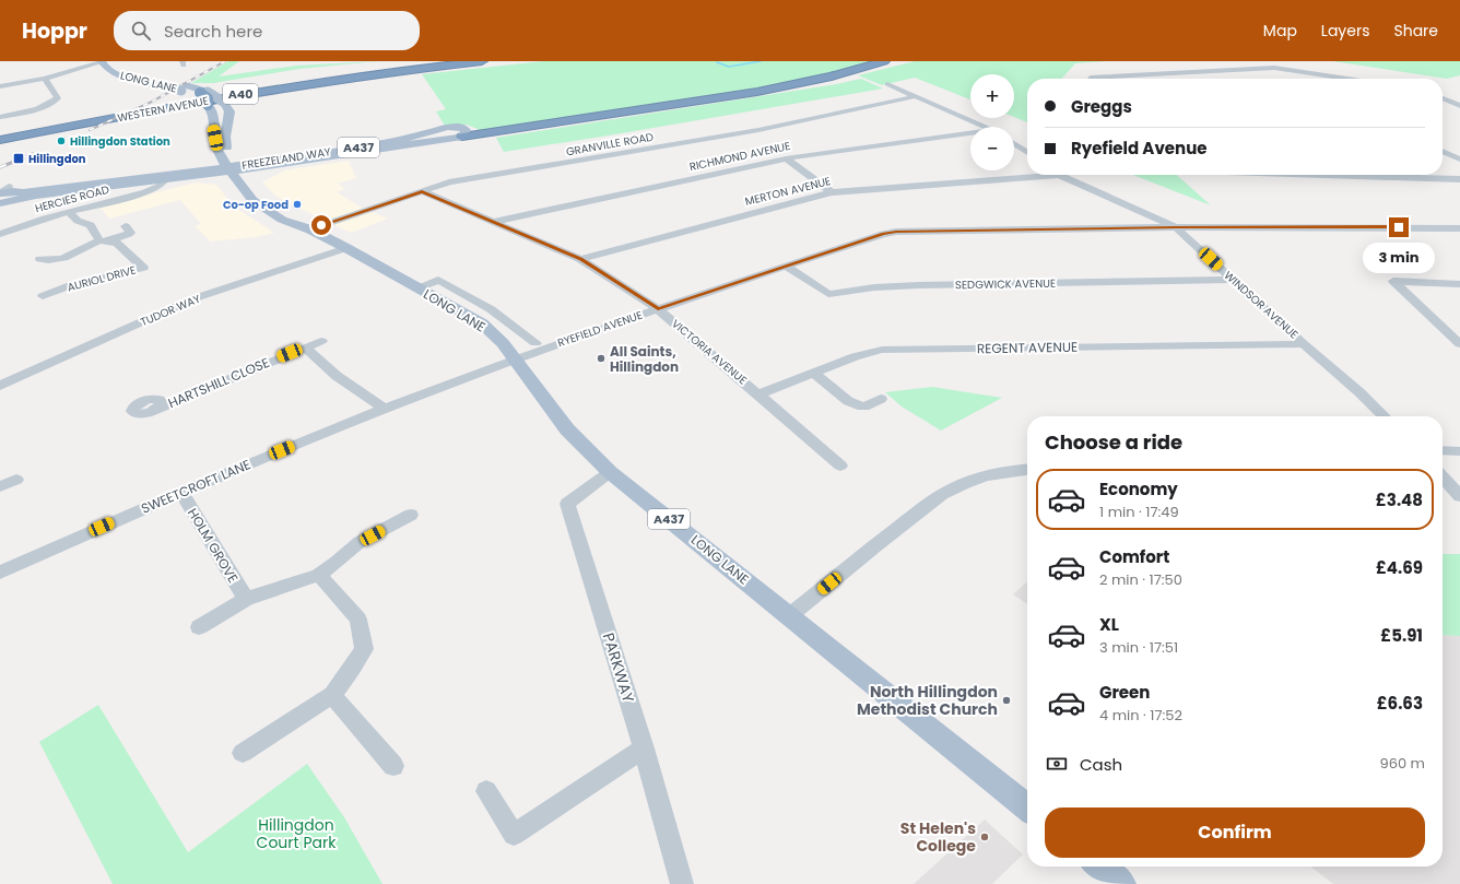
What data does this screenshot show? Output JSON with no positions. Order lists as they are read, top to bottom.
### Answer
{
  "streets": {
    "highway": ["A40", "WESTERN AVENUE"],
    "main road": ["LONG LANE", "A437", "FREEZELAND WAY"],
    "street": [
      "GRANVILLE ROAD",
      "RICHMOND AVENUE",
      "MERTON AVENUE",
      "HERCIES ROAD",
      "AURIOL DRIVE",
      "SEDGWICK AVENUE",
      "WINDSOR AVENUE",
      "TUDOR WAY",
      "RYEFIELD AVENUE",
      "REGENT AVENUE",
      "VICTORIA AVENUE",
      "HARTSHILL CLOSE",
      "SWEETCROFT LANE",
      "HOLM GROVE",
      "PARKWAY"
    ]
  },
  "crossings": [
    ["LONG LANE", "GRANVILLE ROAD"],
    ["LONG LANE", "FREEZELAND WAY"],
    ["LONG LANE", "TUDOR WAY"],
    ["LONG LANE", "RYEFIELD AVENUE"],
    ["LONG LANE", "SWEETCROFT LANE"],
    ["LONG LANE", "PARKWAY"],
    ["GRANVILLE ROAD", "VICTORIA AVENUE"],
    ["RICHMOND AVENUE", "VICTORIA AVENUE"],
    ["MERTON AVENUE", "VICTORIA AVENUE"],
    ["HERCIES ROAD", "AURIOL DRIVE"],
    ["SEDGWICK AVENUE", "WINDSOR AVENUE"],
    ["SEDGWICK AVENUE", "RYEFIELD AVENUE"],
    ["WINDSOR AVENUE", "RYEFIELD AVENUE"],
    ["WINDSOR AVENUE", "REGENT AVENUE"],
    ["RYEFIELD AVENUE", "VICTORIA AVENUE"],
    ["RYEFIELD AVENUE", "SWEETCROFT LANE"],
    ["REGENT AVENUE", "VICTORIA AVENUE"],
    ["SWEETCROFT LANE", "HOLM GROVE"]
  ],
  "parks": ["Hillingdon Court Park"],
  "places": {
    "other": [
      "Hillingdon Station",
      "Co-op Food",
      "All Saints, Hillingdon",
      "North Hillingdon Methodist Church",
      "St Helen's College"
    ],
    "transit": ["Hillingdon"]
  },
  "page": {
    "header": "Hoppr",
    "search": "Search here",
    "nav": ["Map", "Layers", "Share"],
    "map_buttons": ["+", "−"],
    "banner": ["Greggs", "Ryefield Avenue"],
    "bubble": "3 min",
    "heading": "Choose a ride",
    "list": [
      {
        "name": "Economy",
        "note": "1 min · 17:49",
        "value": "£3.48"
      },
      {
        "name": "Comfort",
        "note": "2 min · 17:50",
        "value": "£4.69"
      },
      {
        "name": "XL",
        "note": "3 min · 17:51",
        "value": "£5.91"
      },
      {
        "name": "Green",
        "note": "4 min · 17:52",
        "value": "£6.63"
      }
    ],
    "pay": ["Cash", "960 m"],
    "buttons": "Confirm"
  }
}
